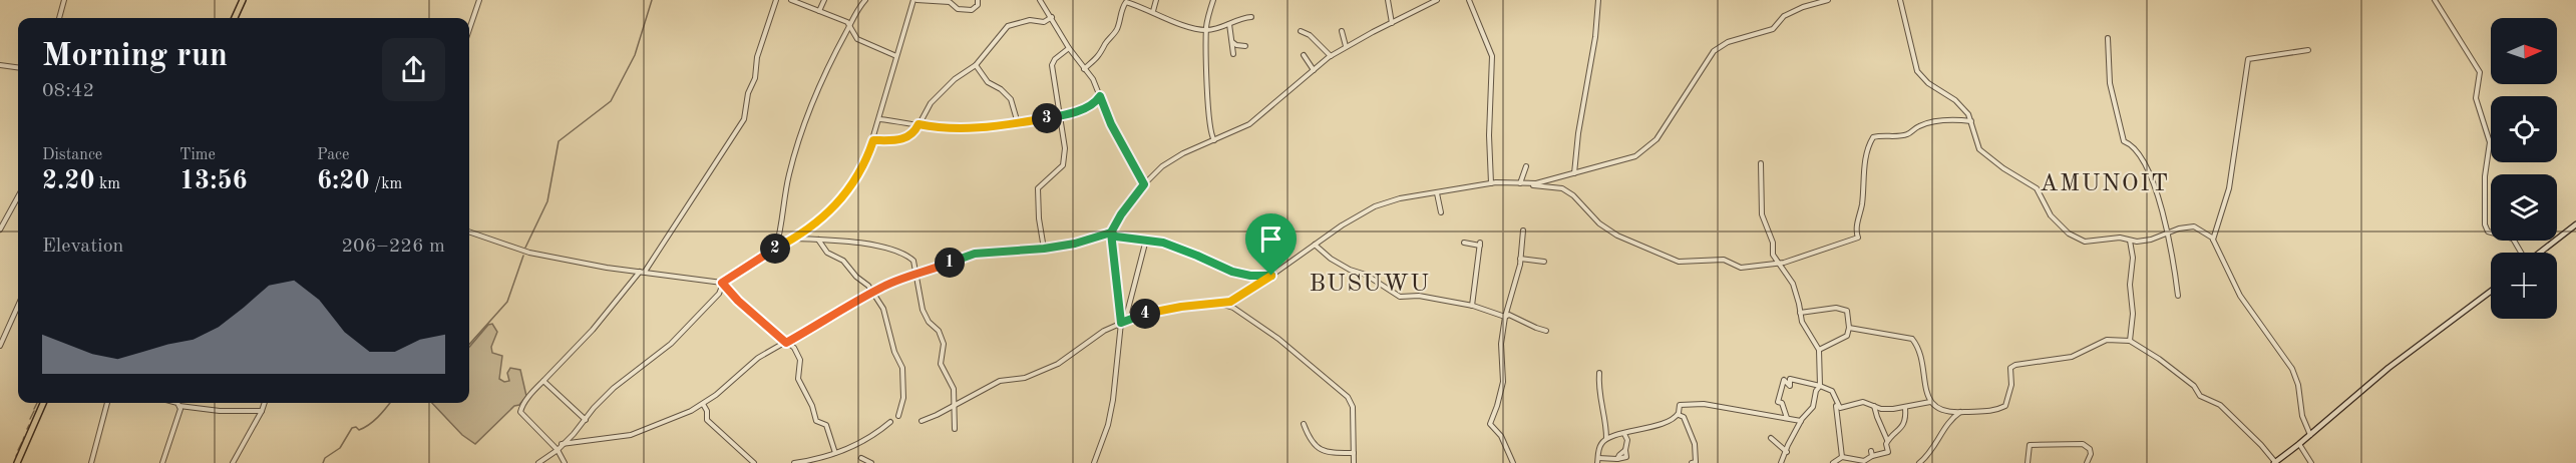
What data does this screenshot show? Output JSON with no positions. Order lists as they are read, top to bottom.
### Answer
{
  "districts": ["AMUNOIT", "BUSUWU"],
  "north": "right",
  "page": {
    "map_buttons": "+",
    "heading": ["Morning run", "08:42"],
    "pins": [
      "3",
      "2",
      "1",
      "4"
    ],
    "stats": [
      ["Distance", "2.20 km"],
      ["Time", "13:56"],
      ["Pace", "6:20 /km"]
    ],
    "chart": ["Elevation", "206–226 m"]
  }
}
